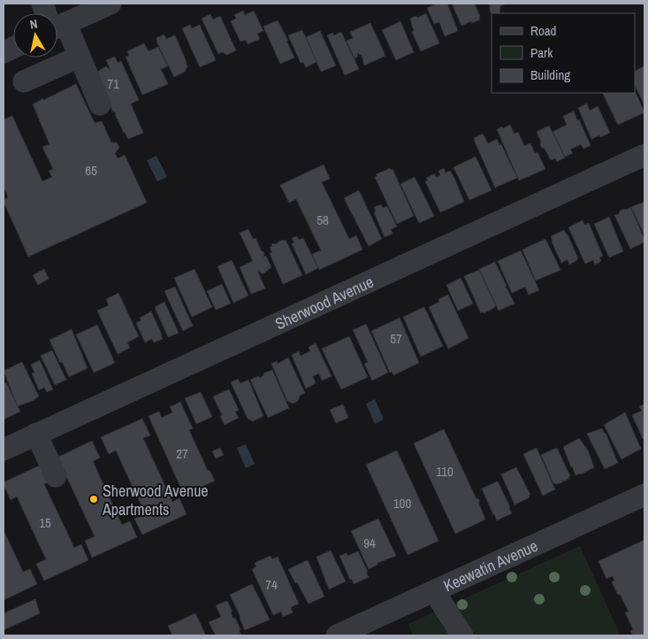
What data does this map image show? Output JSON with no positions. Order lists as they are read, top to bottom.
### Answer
{
  "streets": {
    "street": ["Sherwood Avenue", "Keewatin Avenue"]
  },
  "places": ["Sherwood Avenue Apartments"],
  "house_numbers": [
    "71",
    "65",
    "58",
    "57",
    "27",
    "110",
    "100",
    "15",
    "94",
    "74"
  ],
  "legend": ["Road", "Park", "Building"],
  "north": "top"
}
